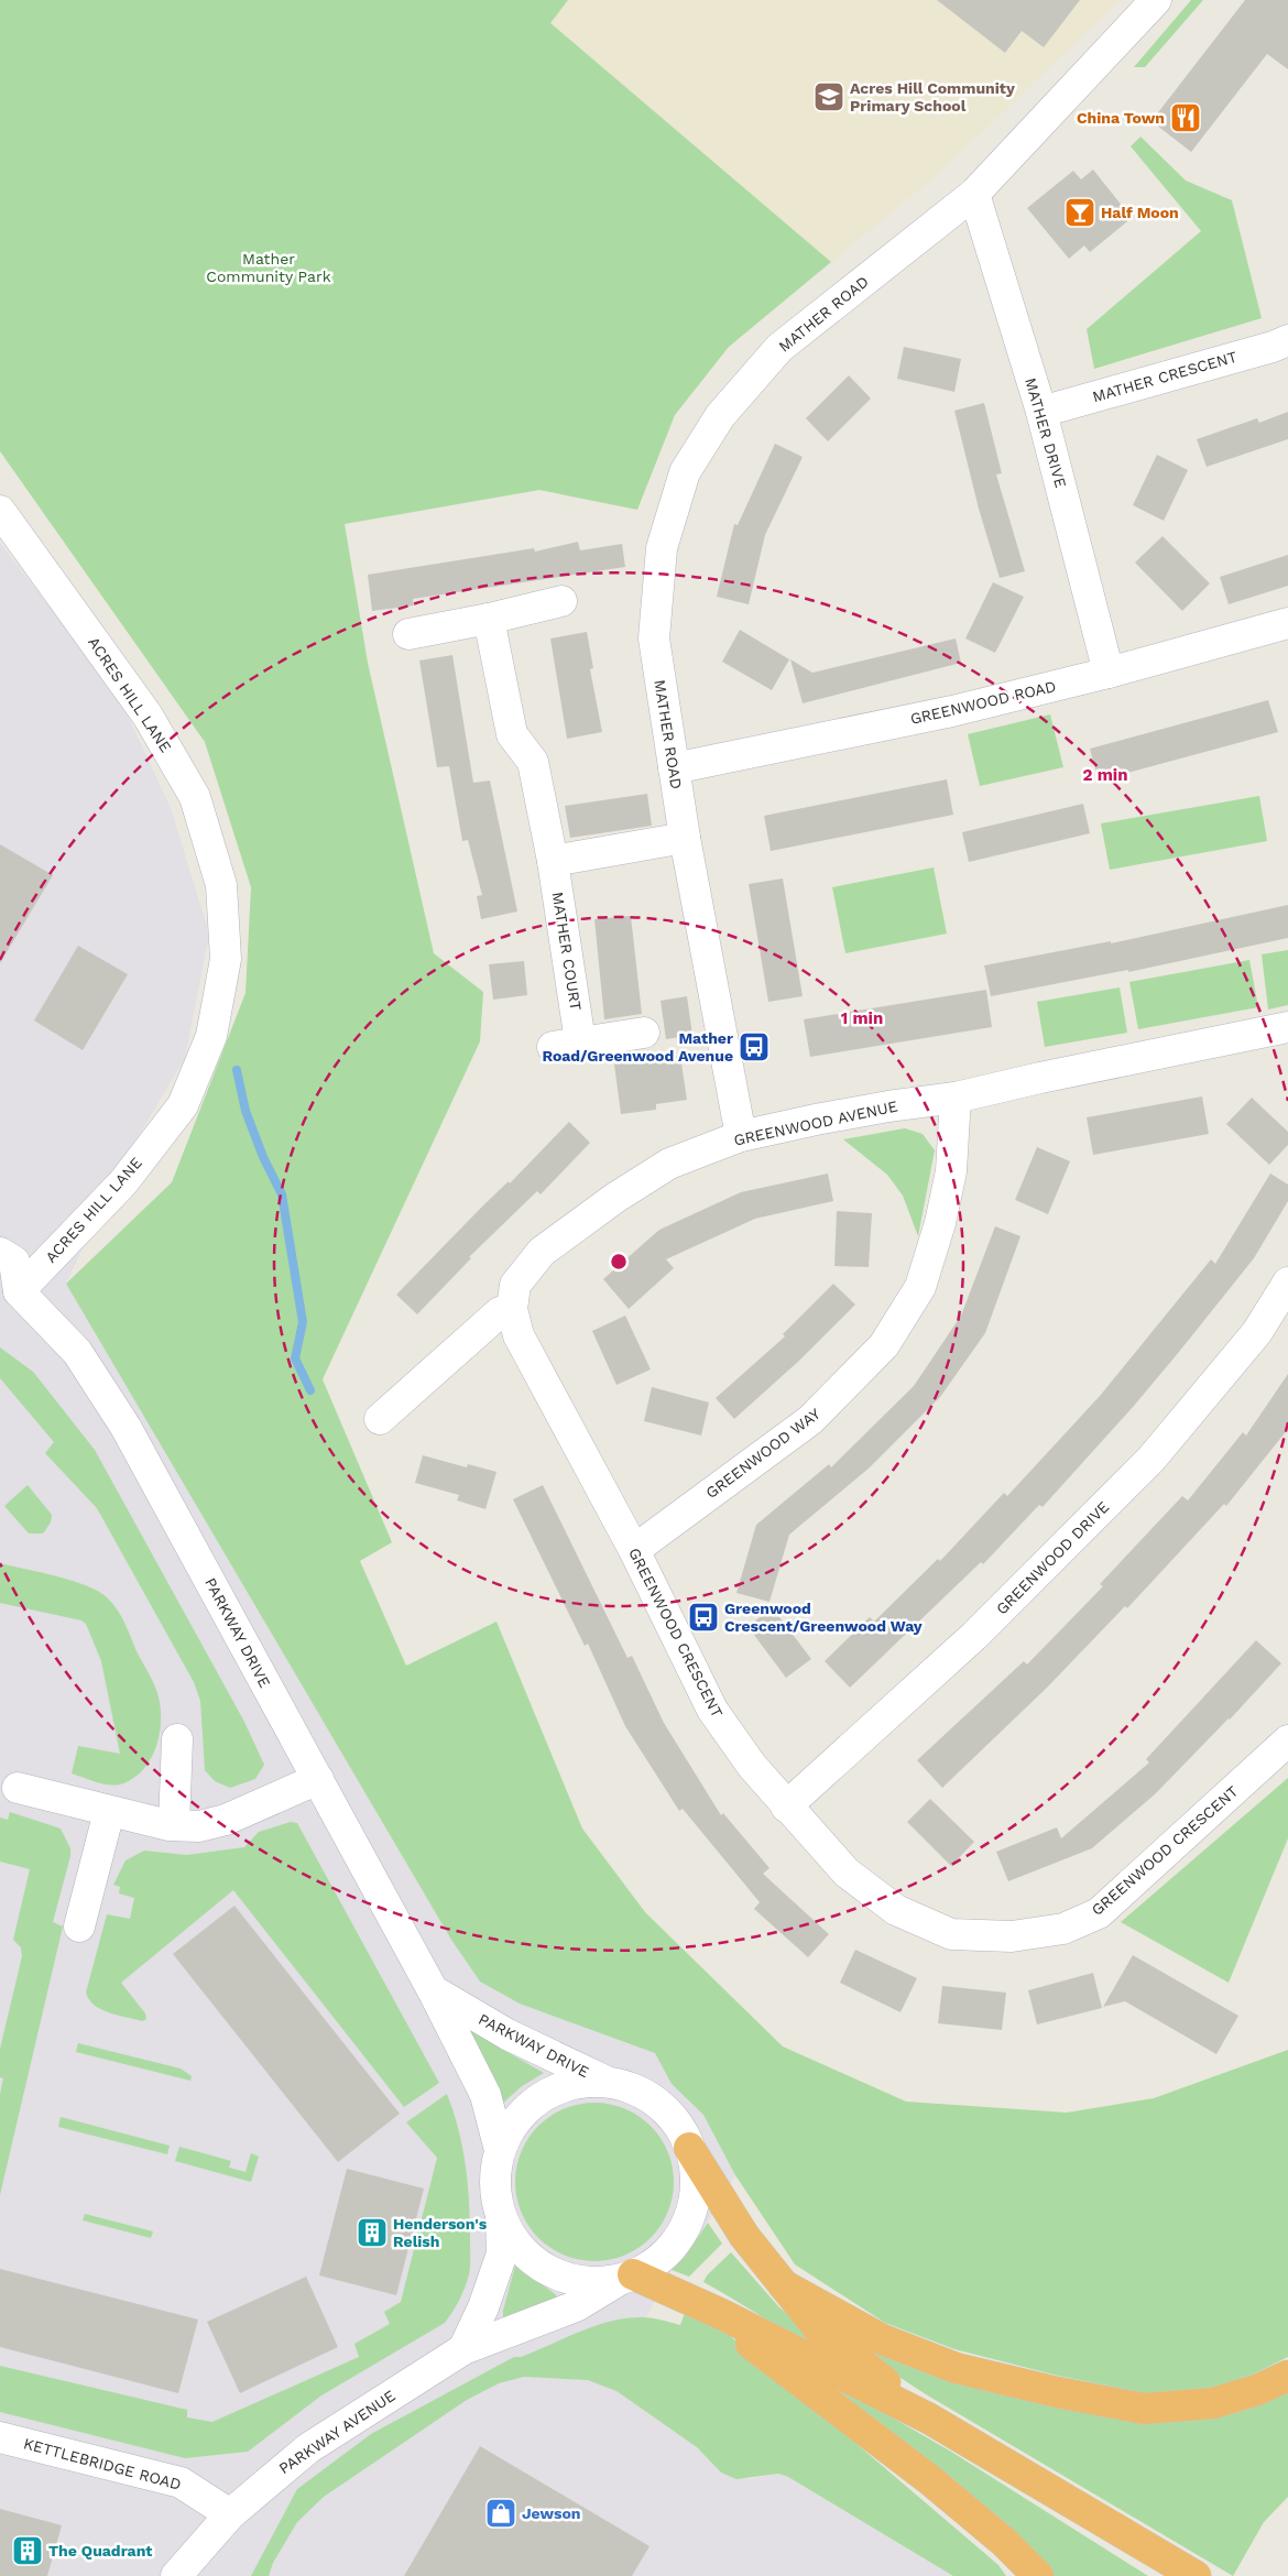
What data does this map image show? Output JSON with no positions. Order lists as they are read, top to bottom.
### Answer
{
  "streets": {
    "street": [
      "MATHER ROAD",
      "MATHER CRESCENT",
      "MATHER DRIVE",
      "ACRES HILL LANE",
      "GREENWOOD ROAD",
      "MATHER COURT",
      "GREENWOOD AVENUE",
      "GREENWOOD WAY",
      "GREENWOOD DRIVE",
      "PARKWAY DRIVE",
      "GREENWOOD CRESCENT",
      "PARKWAY AVENUE",
      "KETTLEBRIDGE ROAD"
    ]
  },
  "crossings": [
    ["MATHER ROAD", "MATHER DRIVE"],
    ["MATHER ROAD", "GREENWOOD ROAD"],
    ["MATHER ROAD", "GREENWOOD AVENUE"],
    ["MATHER CRESCENT", "MATHER DRIVE"],
    ["MATHER DRIVE", "GREENWOOD ROAD"],
    ["ACRES HILL LANE", "PARKWAY DRIVE"],
    ["GREENWOOD AVENUE", "GREENWOOD WAY"],
    ["GREENWOOD AVENUE", "GREENWOOD CRESCENT"],
    ["GREENWOOD WAY", "GREENWOOD CRESCENT"],
    ["GREENWOOD DRIVE", "GREENWOOD CRESCENT"],
    ["PARKWAY DRIVE", "PARKWAY AVENUE"],
    ["PARKWAY AVENUE", "KETTLEBRIDGE ROAD"]
  ],
  "parks": ["Mather Community Park"],
  "places": {
    "school or university": ["Acres Hill Community Primary School"],
    "restaurant": ["China Town"],
    "bar": ["Half Moon"],
    "bus stop": ["Mather Road/Greenwood Avenue", "Greenwood Crescent/Greenwood Way"],
    "building": ["Henderson's Relish", "The Quadrant"],
    "shop": ["Jewson"]
  },
  "rings": ["2 min", "1 min"]
}
